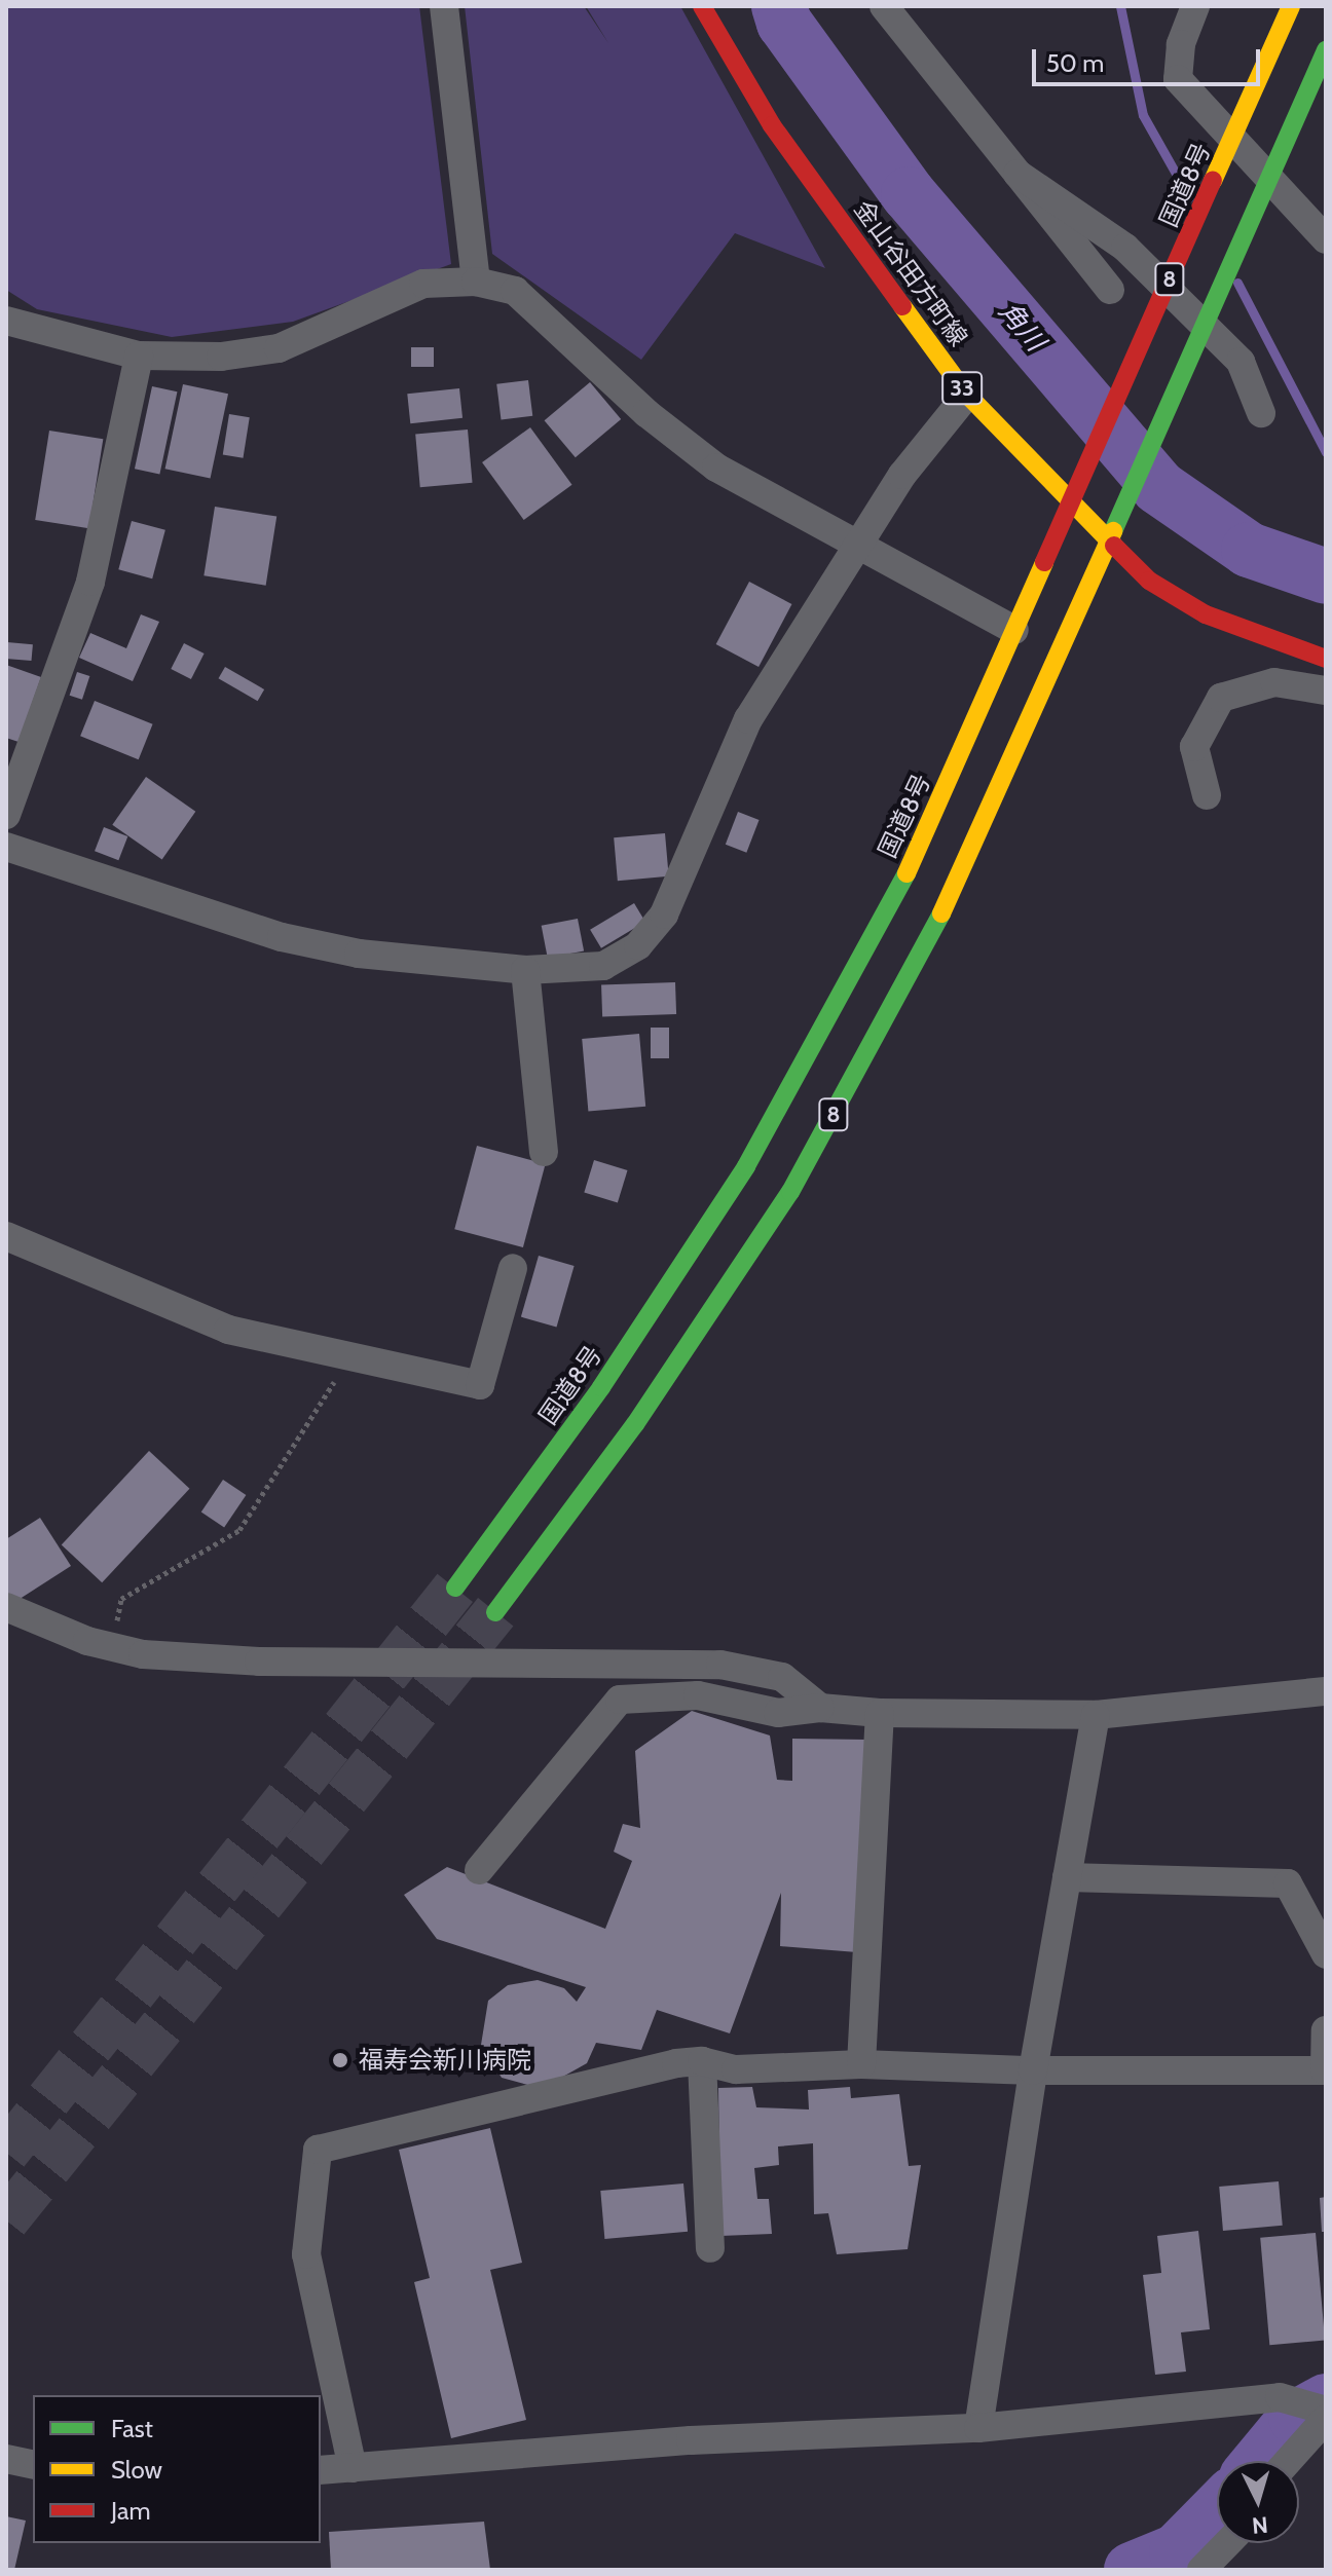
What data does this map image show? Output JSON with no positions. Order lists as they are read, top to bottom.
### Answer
{
  "streets": {
    "main road": [
      "国道8号",
      "金山谷田方町線",
      "8",
      "33"
    ]
  },
  "water": ["角川"],
  "places": ["福寿会新川病院"],
  "legend": ["Fast", "Slow", "Jam"],
  "scale_bar": "50 m",
  "north": "bottom"
}
